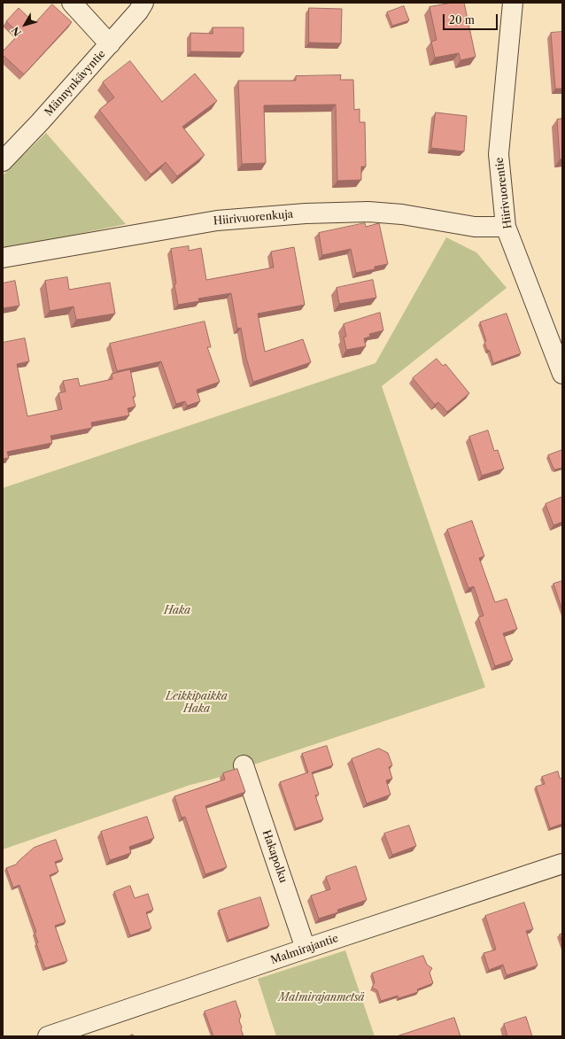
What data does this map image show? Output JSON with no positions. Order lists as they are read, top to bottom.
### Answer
{
  "streets": {
    "street": [
      "Männynkävyntie",
      "Hiirivuorentie",
      "Hiirivuorenkuja",
      "Hakapolku",
      "Malmirajantie"
    ]
  },
  "crossings": [
    ["Hiirivuorentie", "Hiirivuorenkuja"],
    ["Hakapolku", "Malmirajantie"]
  ],
  "parks": ["Haka", "Leikkipaikka Haka", "Malmirajanmetsä"],
  "scale_bar": "20 m",
  "north": "bottom left"
}
